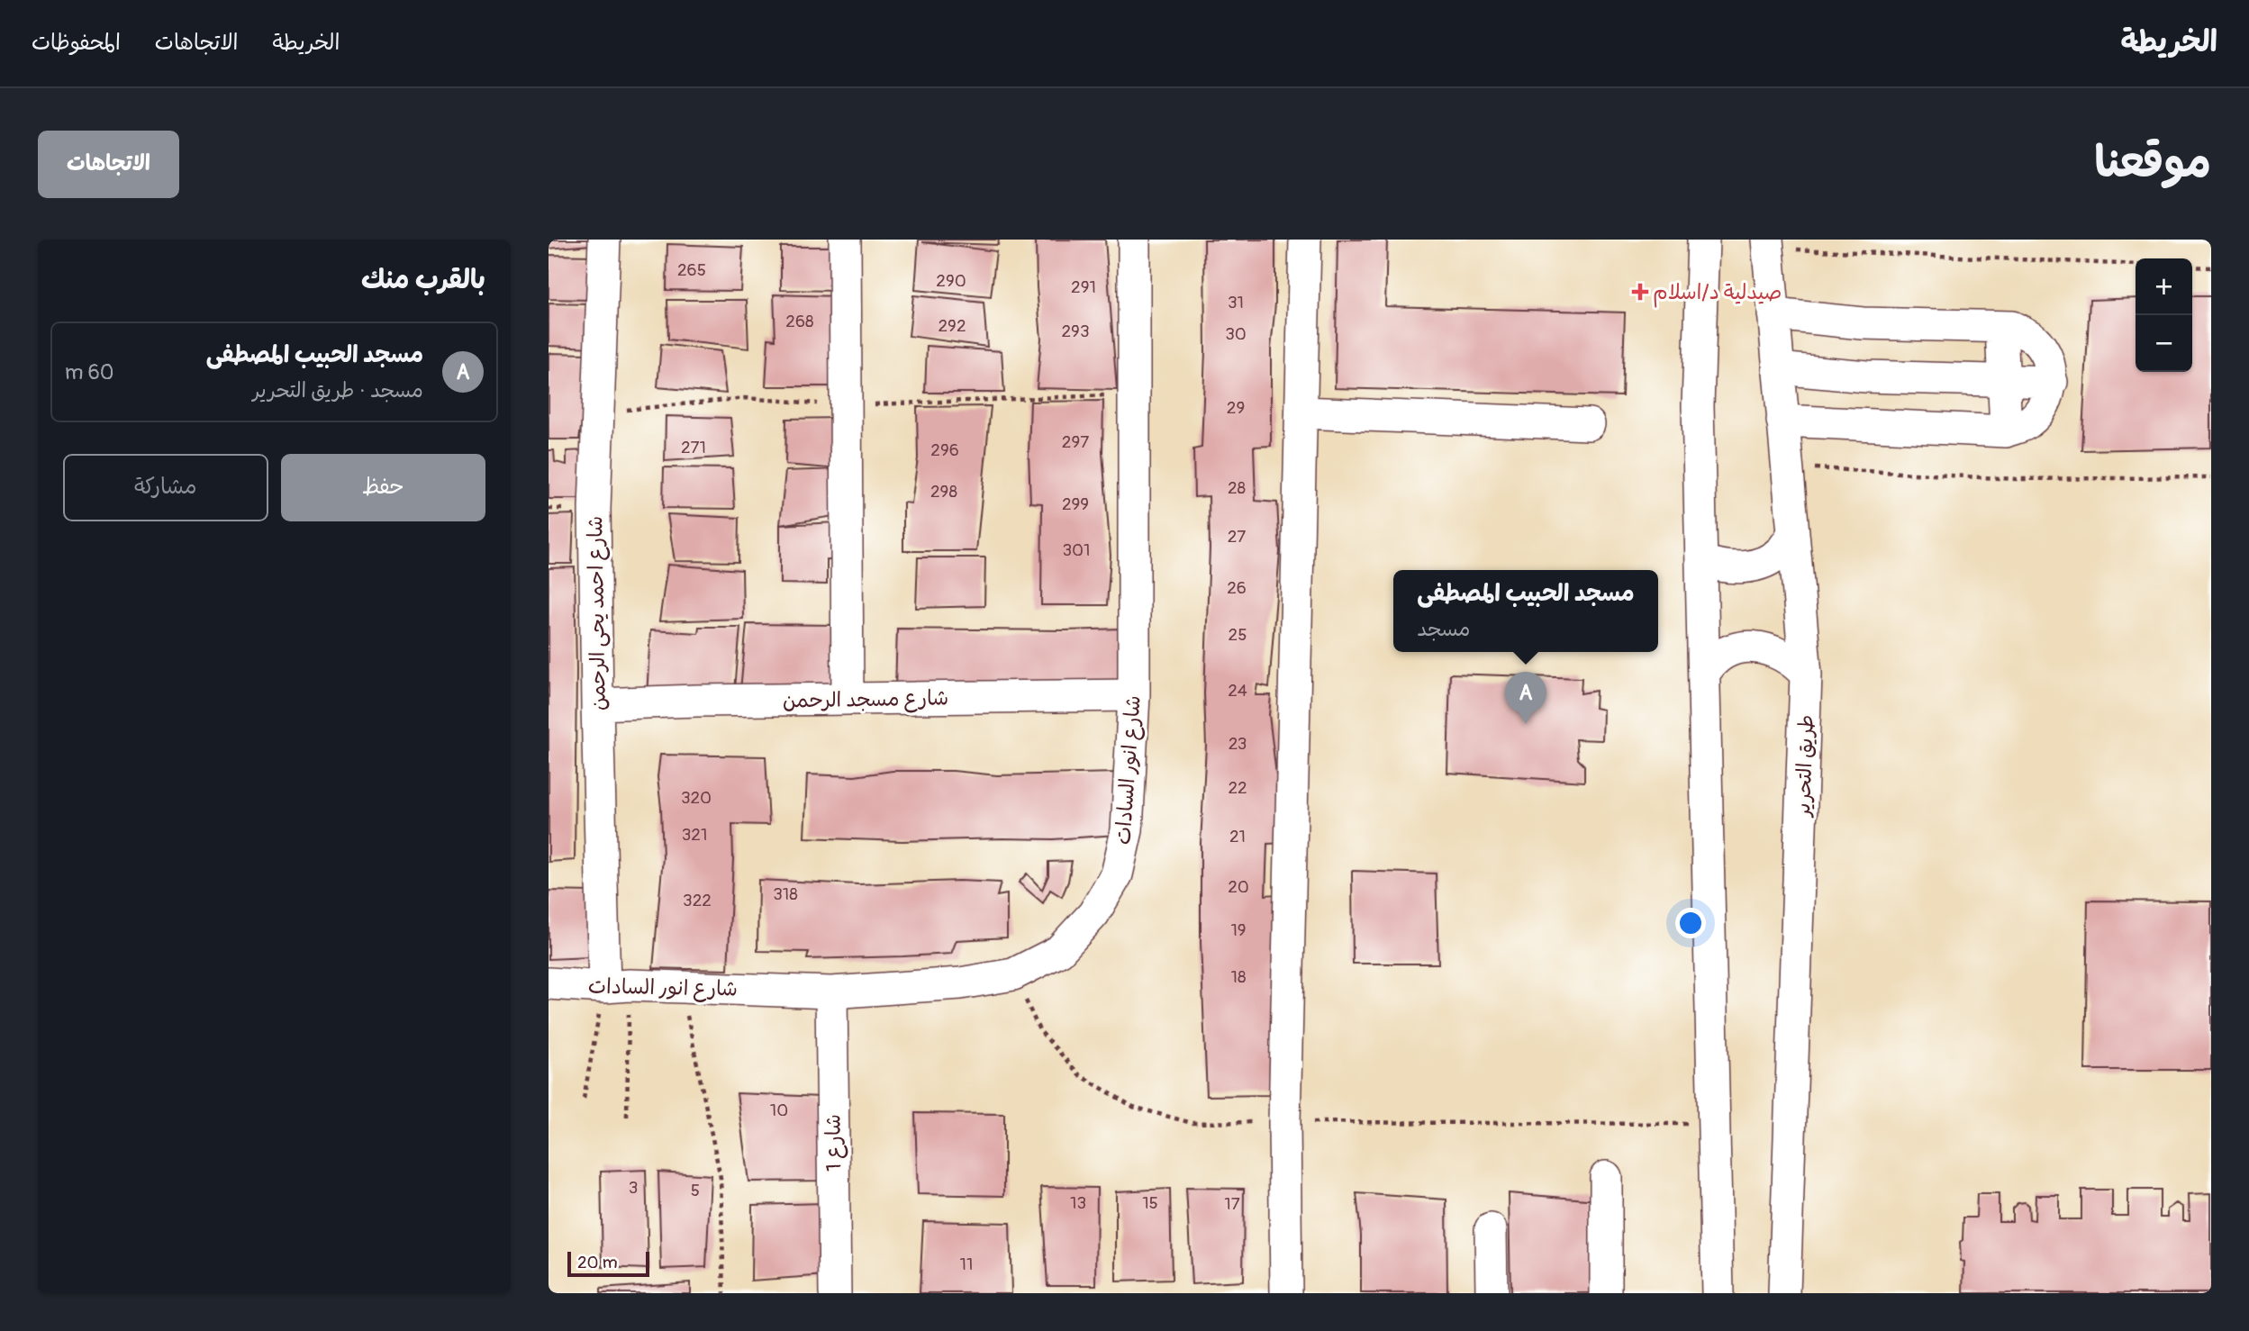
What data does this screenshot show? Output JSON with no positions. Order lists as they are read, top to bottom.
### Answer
{
  "streets": {
    "street": [
      "شارع احمد يحى الرحمن",
      "شارع مسجد الرحمن",
      "طريق التحرير",
      "شارع انور السادات",
      "شارع 1"
    ]
  },
  "crossings": [
    ["شارع احمد يحى الرحمن", "شارع مسجد الرحمن"],
    ["شارع احمد يحى الرحمن", "شارع انور السادات"],
    ["شارع مسجد الرحمن", "شارع انور السادات"],
    ["شارع انور السادات", "شارع 1"]
  ],
  "places": {
    "health": ["صيدلية د/اسلام"]
  },
  "house_numbers": [
    "265",
    "290",
    "291",
    "31",
    "268",
    "292",
    "293",
    "30",
    "29",
    "297",
    "271",
    "296",
    "28",
    "298",
    "299",
    "27",
    "301",
    "26",
    "25",
    "24",
    "23",
    "22",
    "320",
    "321",
    "21",
    "20",
    "318",
    "322",
    "19",
    "18",
    "10",
    "3",
    "5",
    "13",
    "15",
    "17",
    "11"
  ],
  "scale_bar": "20 m",
  "page": {
    "header": "الخريطة",
    "nav": ["الخريطة", "الاتجاهات", "المحفوظات"],
    "title": "موقعنا",
    "buttons": [
      "الاتجاهات",
      ["حفظ", "مشاركة"]
    ],
    "heading": "بالقرب منك",
    "map_buttons": ["+", "−"],
    "list": [
      {
        "mark": "A",
        "name": "مسجد الحبيب المصطفى",
        "note": "مسجد · طريق التحرير",
        "value": "60 m"
      }
    ],
    "popup": ["مسجد الحبيب المصطفى", "مسجد"],
    "pins": "A",
    "scale": "20 m"
  }
}
